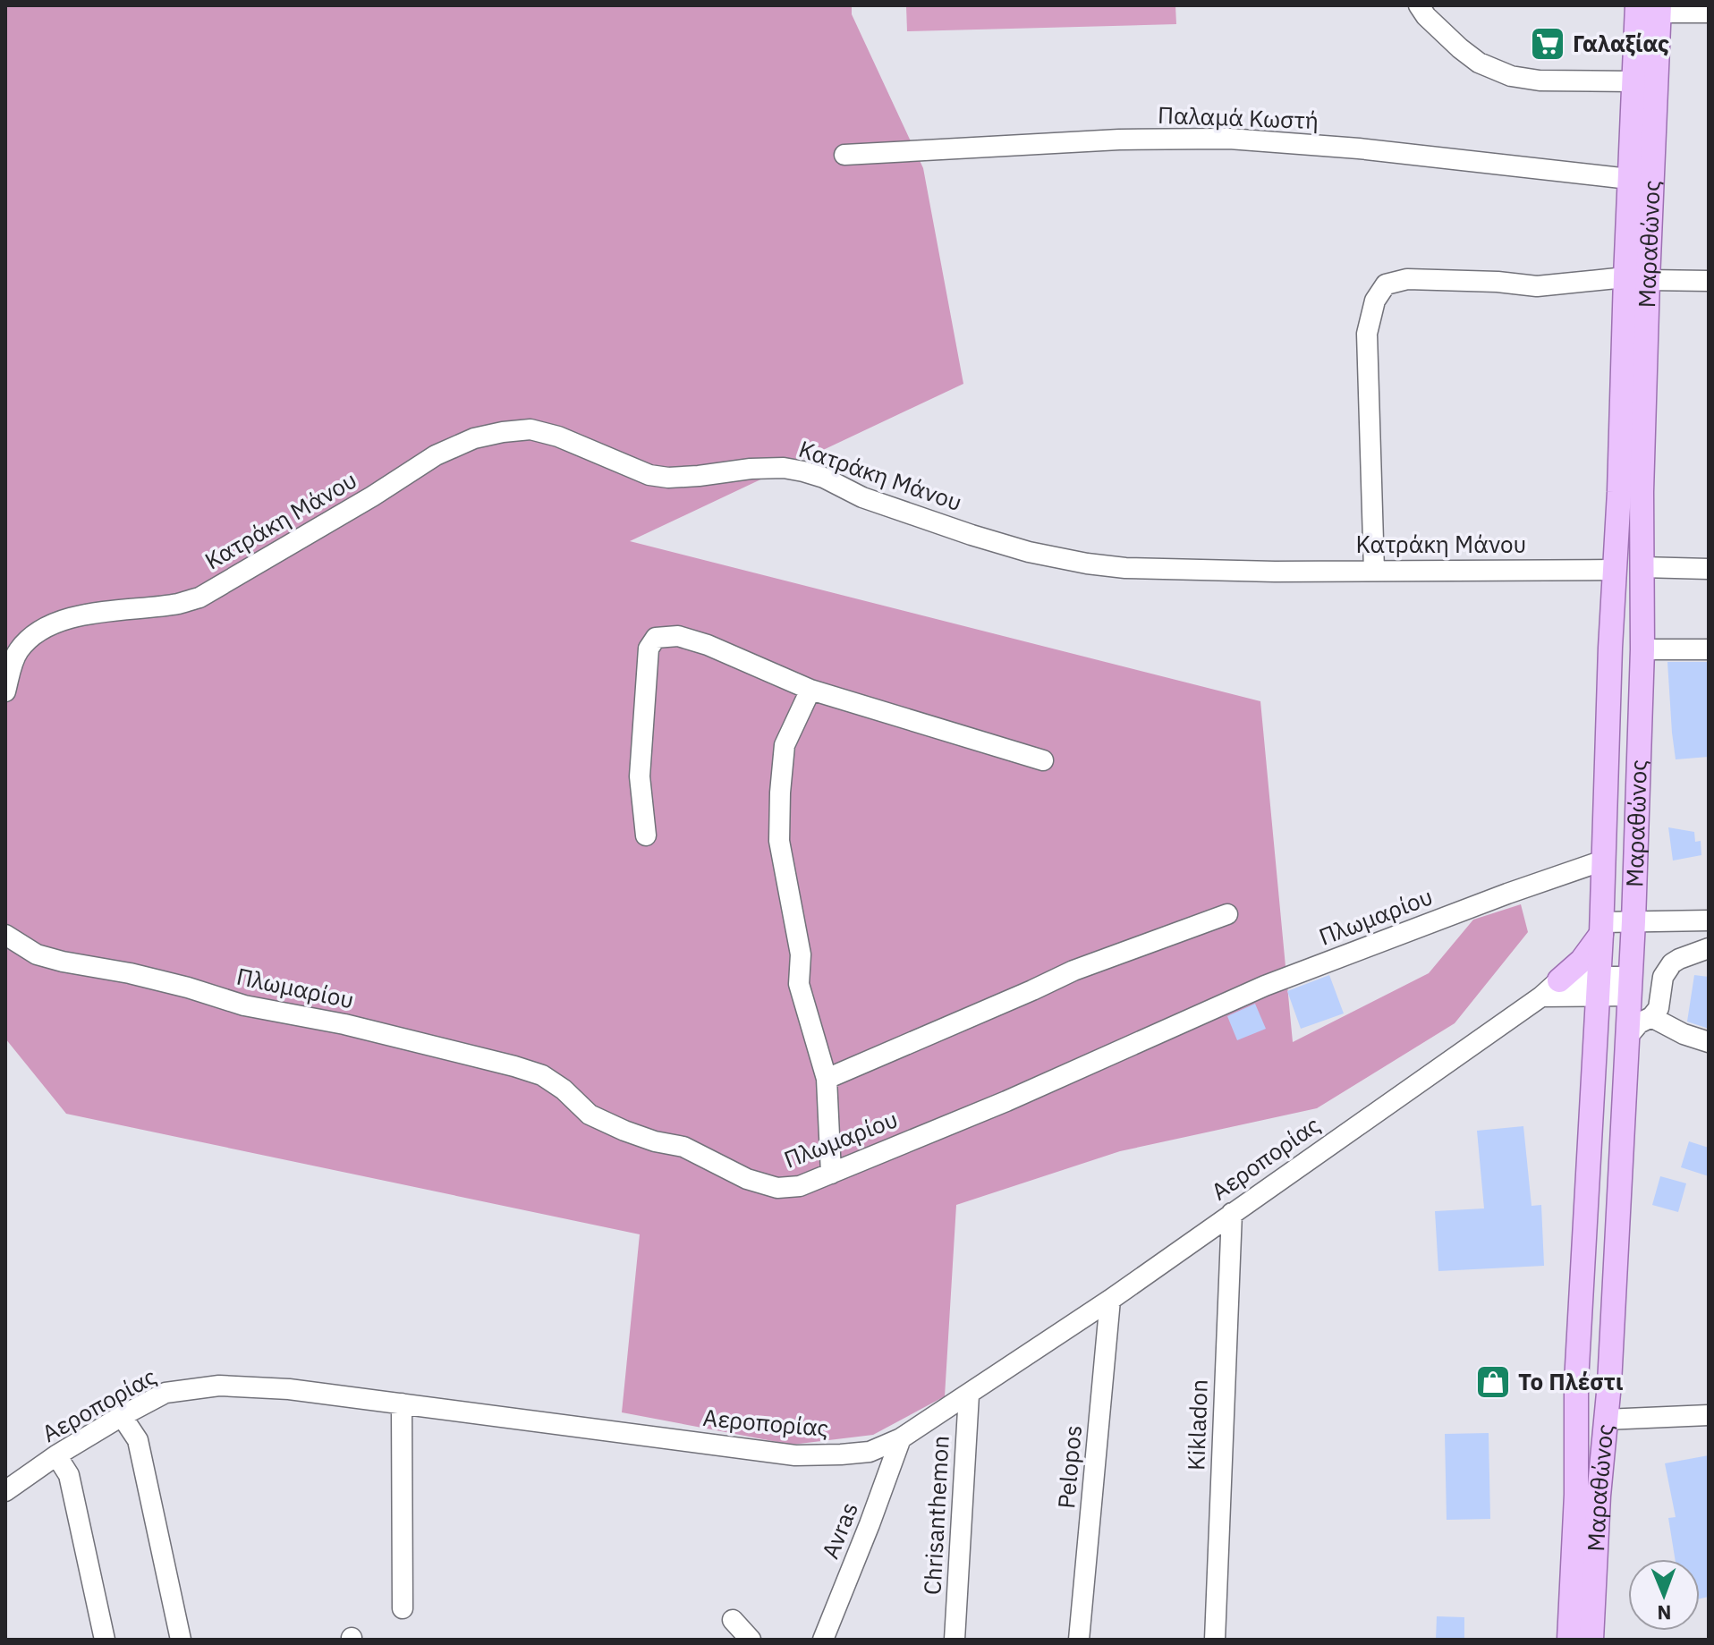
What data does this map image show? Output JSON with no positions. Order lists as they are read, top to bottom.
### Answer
{
  "streets": {
    "main road": ["Μαραθώνος"],
    "street": [
      "Παλαμά Κωστή",
      "Κατράκη Μάνου",
      "Πλωμαρίου",
      "Αεροπορίας",
      "Kikladon",
      "Pelopos",
      "Chrisanthemon",
      "Avras"
    ]
  },
  "crossings": [
    ["Παλαμά Κωστή", "Μαραθώνος"],
    ["Μαραθώνος", "Κατράκη Μάνου"],
    ["Μαραθώνος", "Πλωμαρίου"],
    ["Αεροπορίας", "Kikladon"],
    ["Αεροπορίας", "Pelopos"],
    ["Αεροπορίας", "Chrisanthemon"],
    ["Αεροπορίας", "Avras"]
  ],
  "places": {
    "supermarket": ["Γαλαξίας"],
    "shop": ["Το Πλέστι"]
  },
  "north": "bottom"
}
